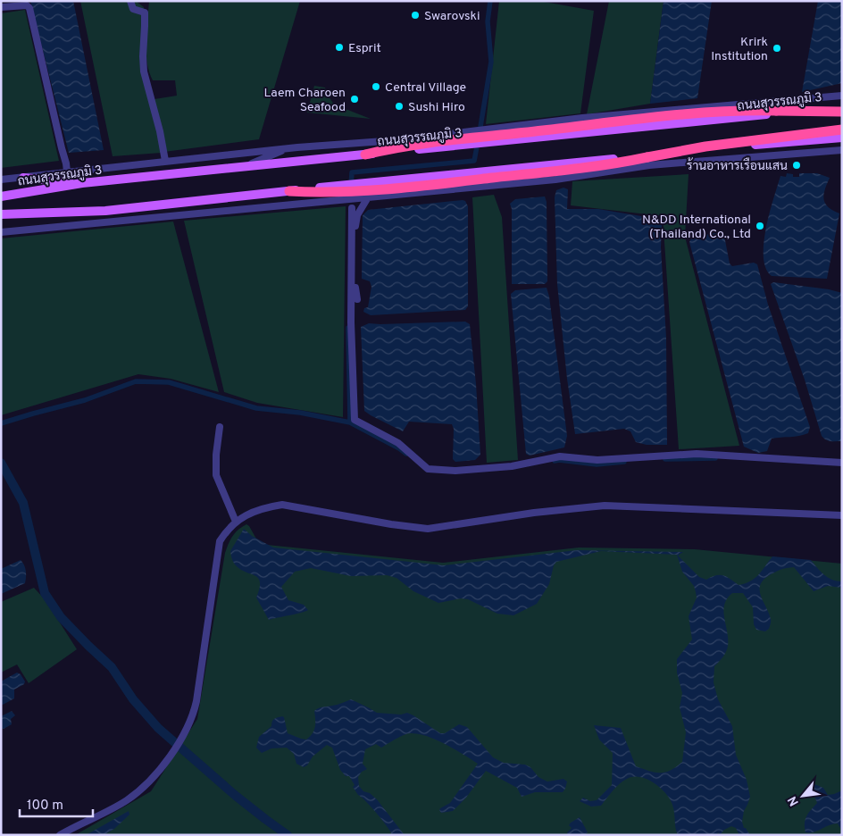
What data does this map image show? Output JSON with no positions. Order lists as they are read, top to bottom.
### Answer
{
  "streets": {
    "main road": ["ถนนสุวรรณภูมิ 3"]
  },
  "places": [
    "Swarovski",
    "Esprit",
    "Krirk Institution",
    "Central Village",
    "Laem Charoen Seafood",
    "Sushi Hiro",
    "ร้านอาหารเรือนแสน",
    "N&DD International (Thailand) Co., Ltd"
  ],
  "scale_bar": "100 m",
  "north": "bottom left"
}
